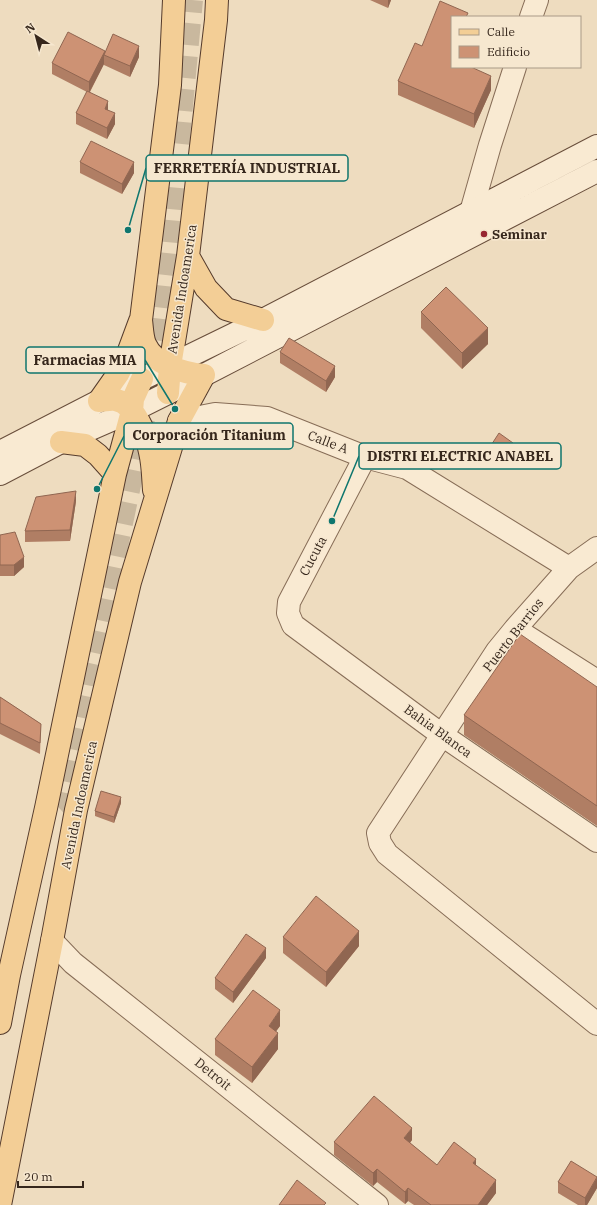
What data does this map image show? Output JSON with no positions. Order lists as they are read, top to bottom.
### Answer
{
  "streets": {
    "main road": ["Avenida Indoamerica"],
    "street": [
      "Calle A",
      "Cucuta",
      "Puerto Barrios",
      "Bahia Blanca",
      "Detroit"
    ]
  },
  "crossings": [
    ["Avenida Indoamerica", "Detroit"],
    ["Calle A", "Cucuta"],
    ["Calle A", "Puerto Barrios"],
    ["Cucuta", "Bahia Blanca"],
    ["Puerto Barrios", "Bahia Blanca"]
  ],
  "places": [
    "FERRETERÍA INDUSTRIAL",
    "Seminar",
    "Farmacias MIA",
    "Corporación Titanium",
    "DISTRI ELECTRIC ANABEL"
  ],
  "legend": ["Calle", "Edificio"],
  "scale_bar": "20 m",
  "north": "top left"
}
